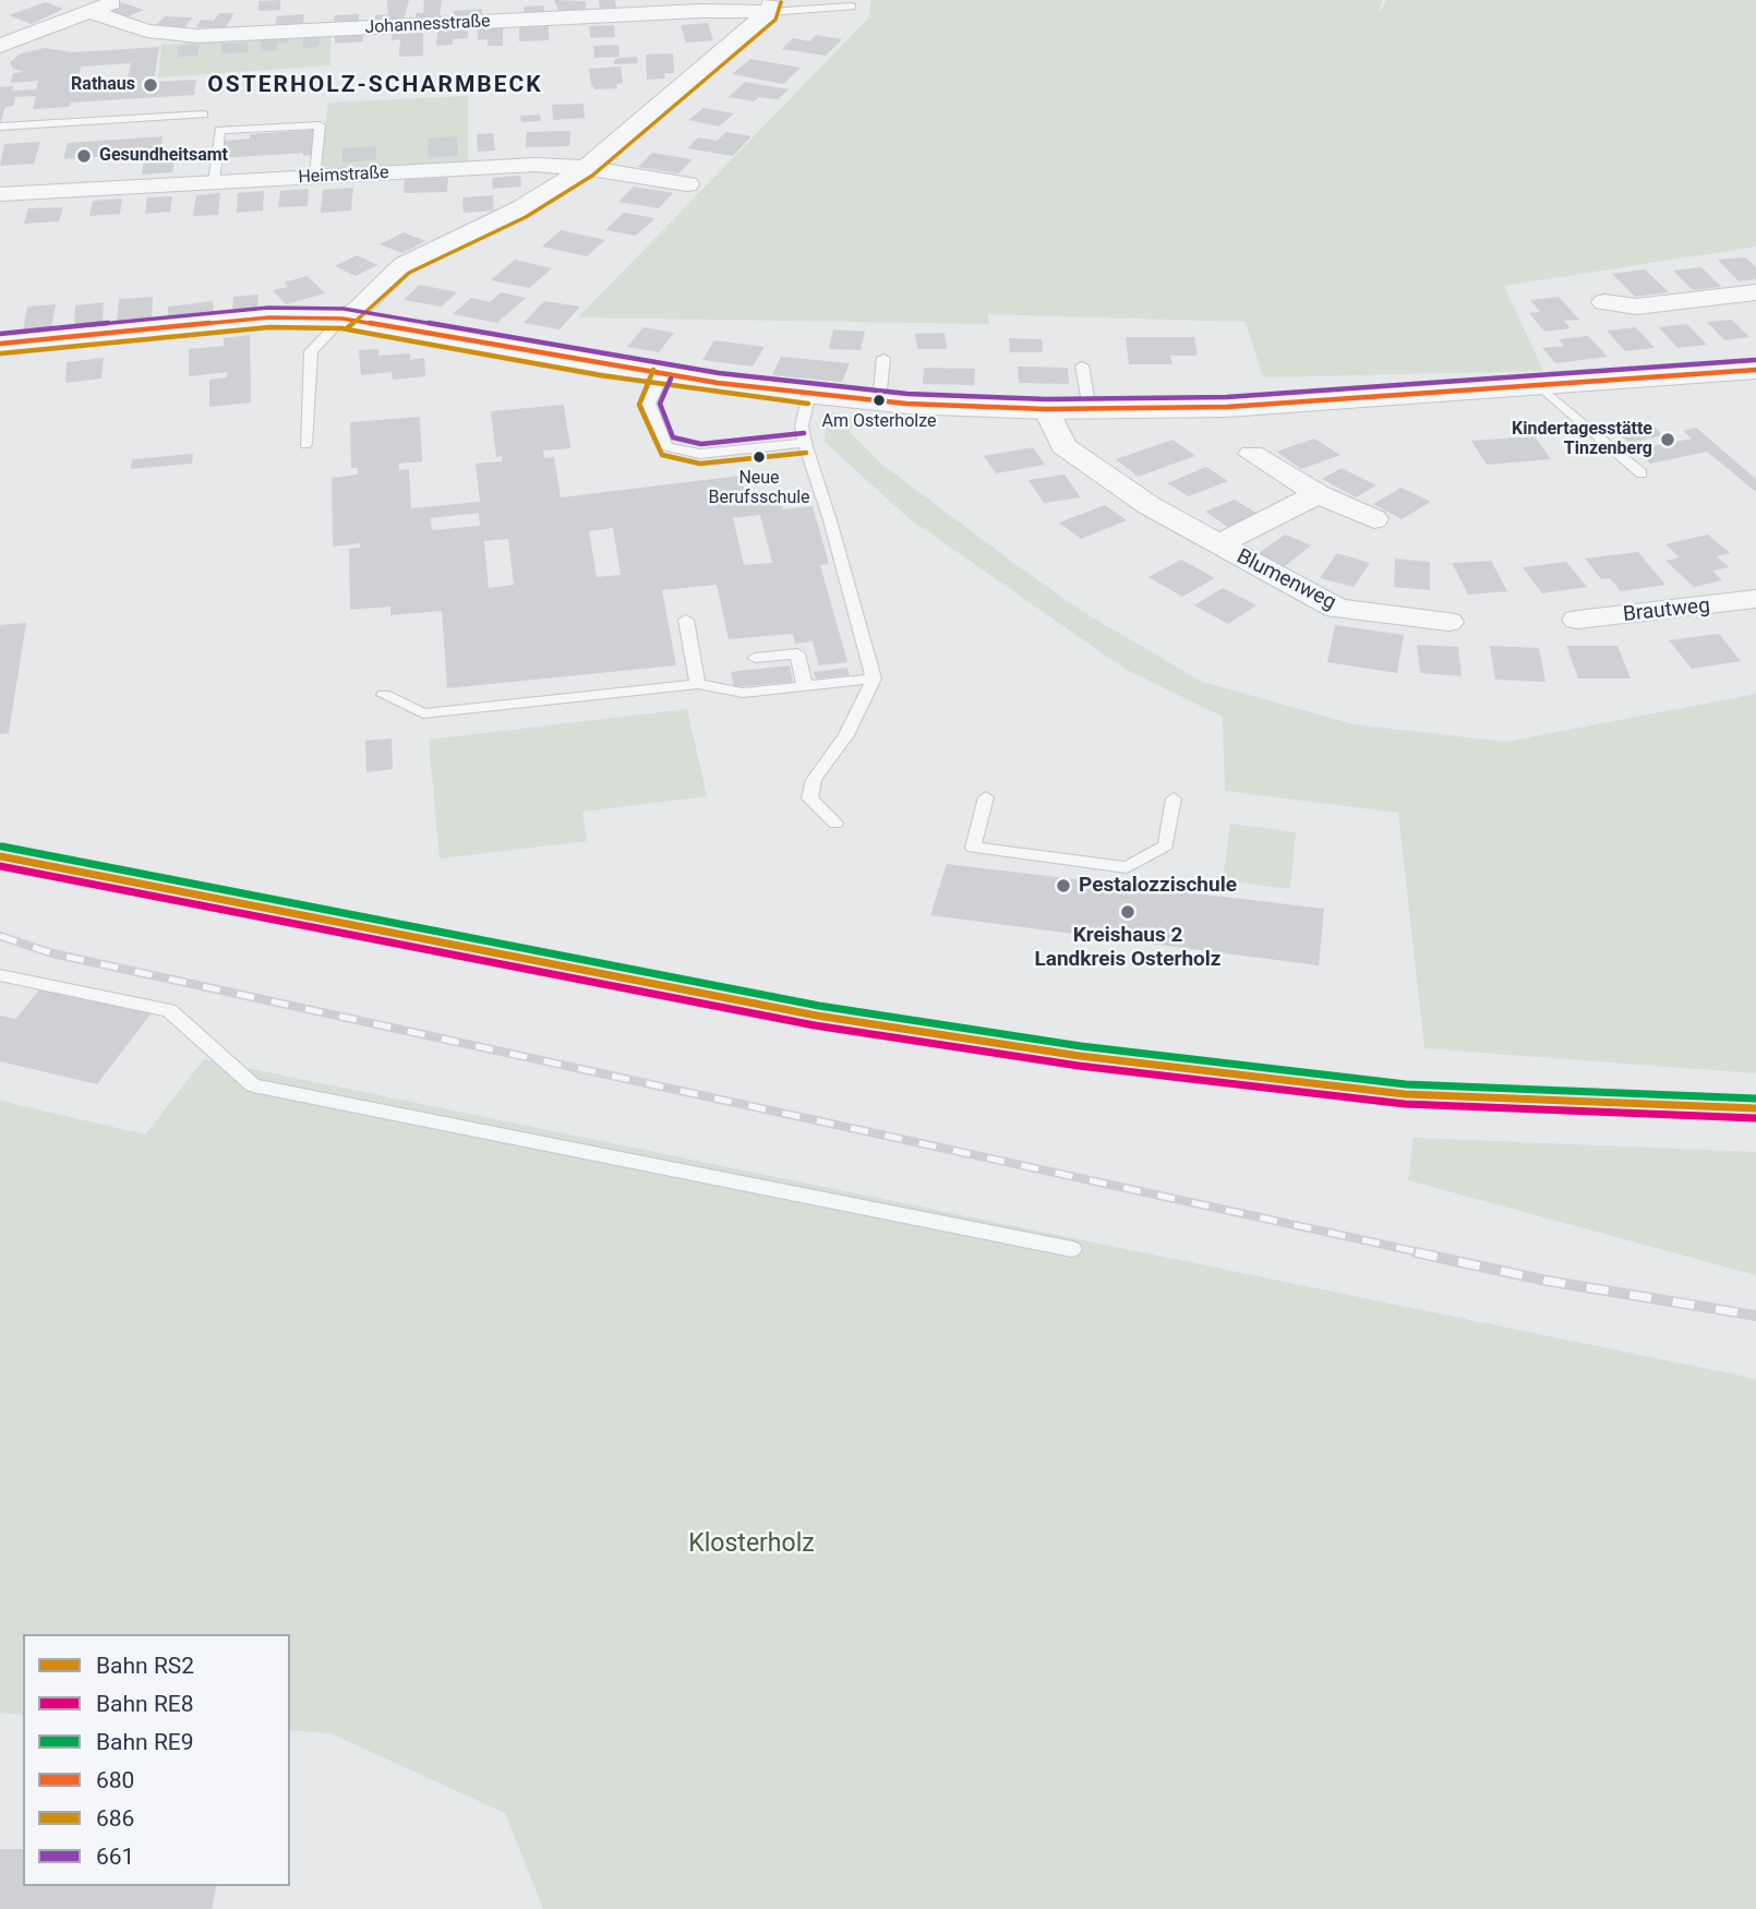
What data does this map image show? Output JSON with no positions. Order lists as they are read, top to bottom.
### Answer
{
  "streets": {
    "street": [
      "Johannesstraße",
      "Heimstraße",
      "Blumenweg",
      "Brautweg"
    ]
  },
  "districts": ["OSTERHOLZ-SCHARMBECK"],
  "parks": ["Klosterholz"],
  "places": [
    "Rathaus",
    "Gesundheitsamt",
    "Am Osterholze",
    "Kindertagesstätte Tinzenberg",
    "Neue Berufsschule",
    "Pestalozzischule",
    "Kreishaus 2 Landkreis Osterholz"
  ],
  "lines": [
    "transit line 686",
    "transit line 661",
    "transit line 680",
    "rail line RE9",
    "rail line RS2",
    "rail line RE8"
  ],
  "legend": [
    "Bahn RS2",
    "Bahn RE8",
    "Bahn RE9",
    "680",
    "686",
    "661"
  ]
}
